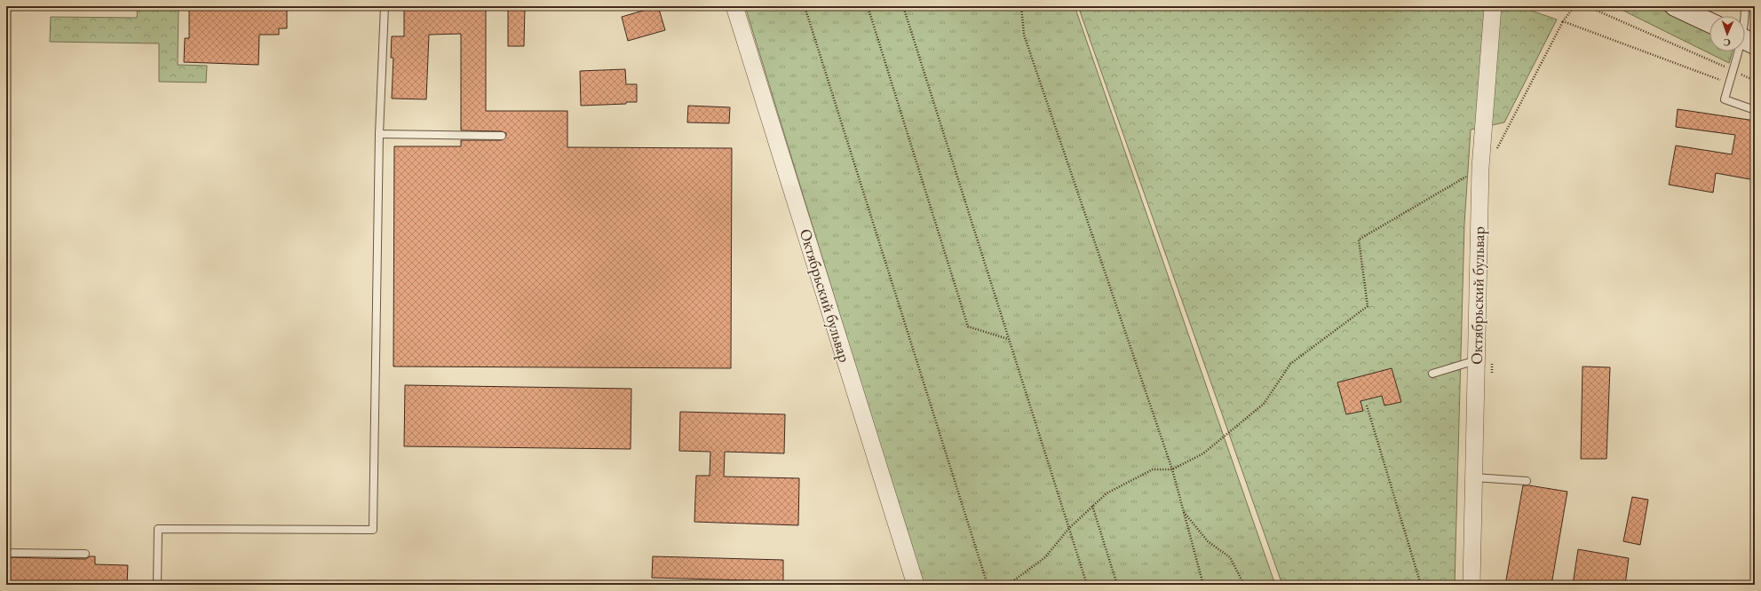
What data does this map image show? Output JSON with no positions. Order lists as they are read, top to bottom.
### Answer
{
  "streets": {
    "street": ["Октябрьский бульвар"]
  },
  "north": "bottom"
}
